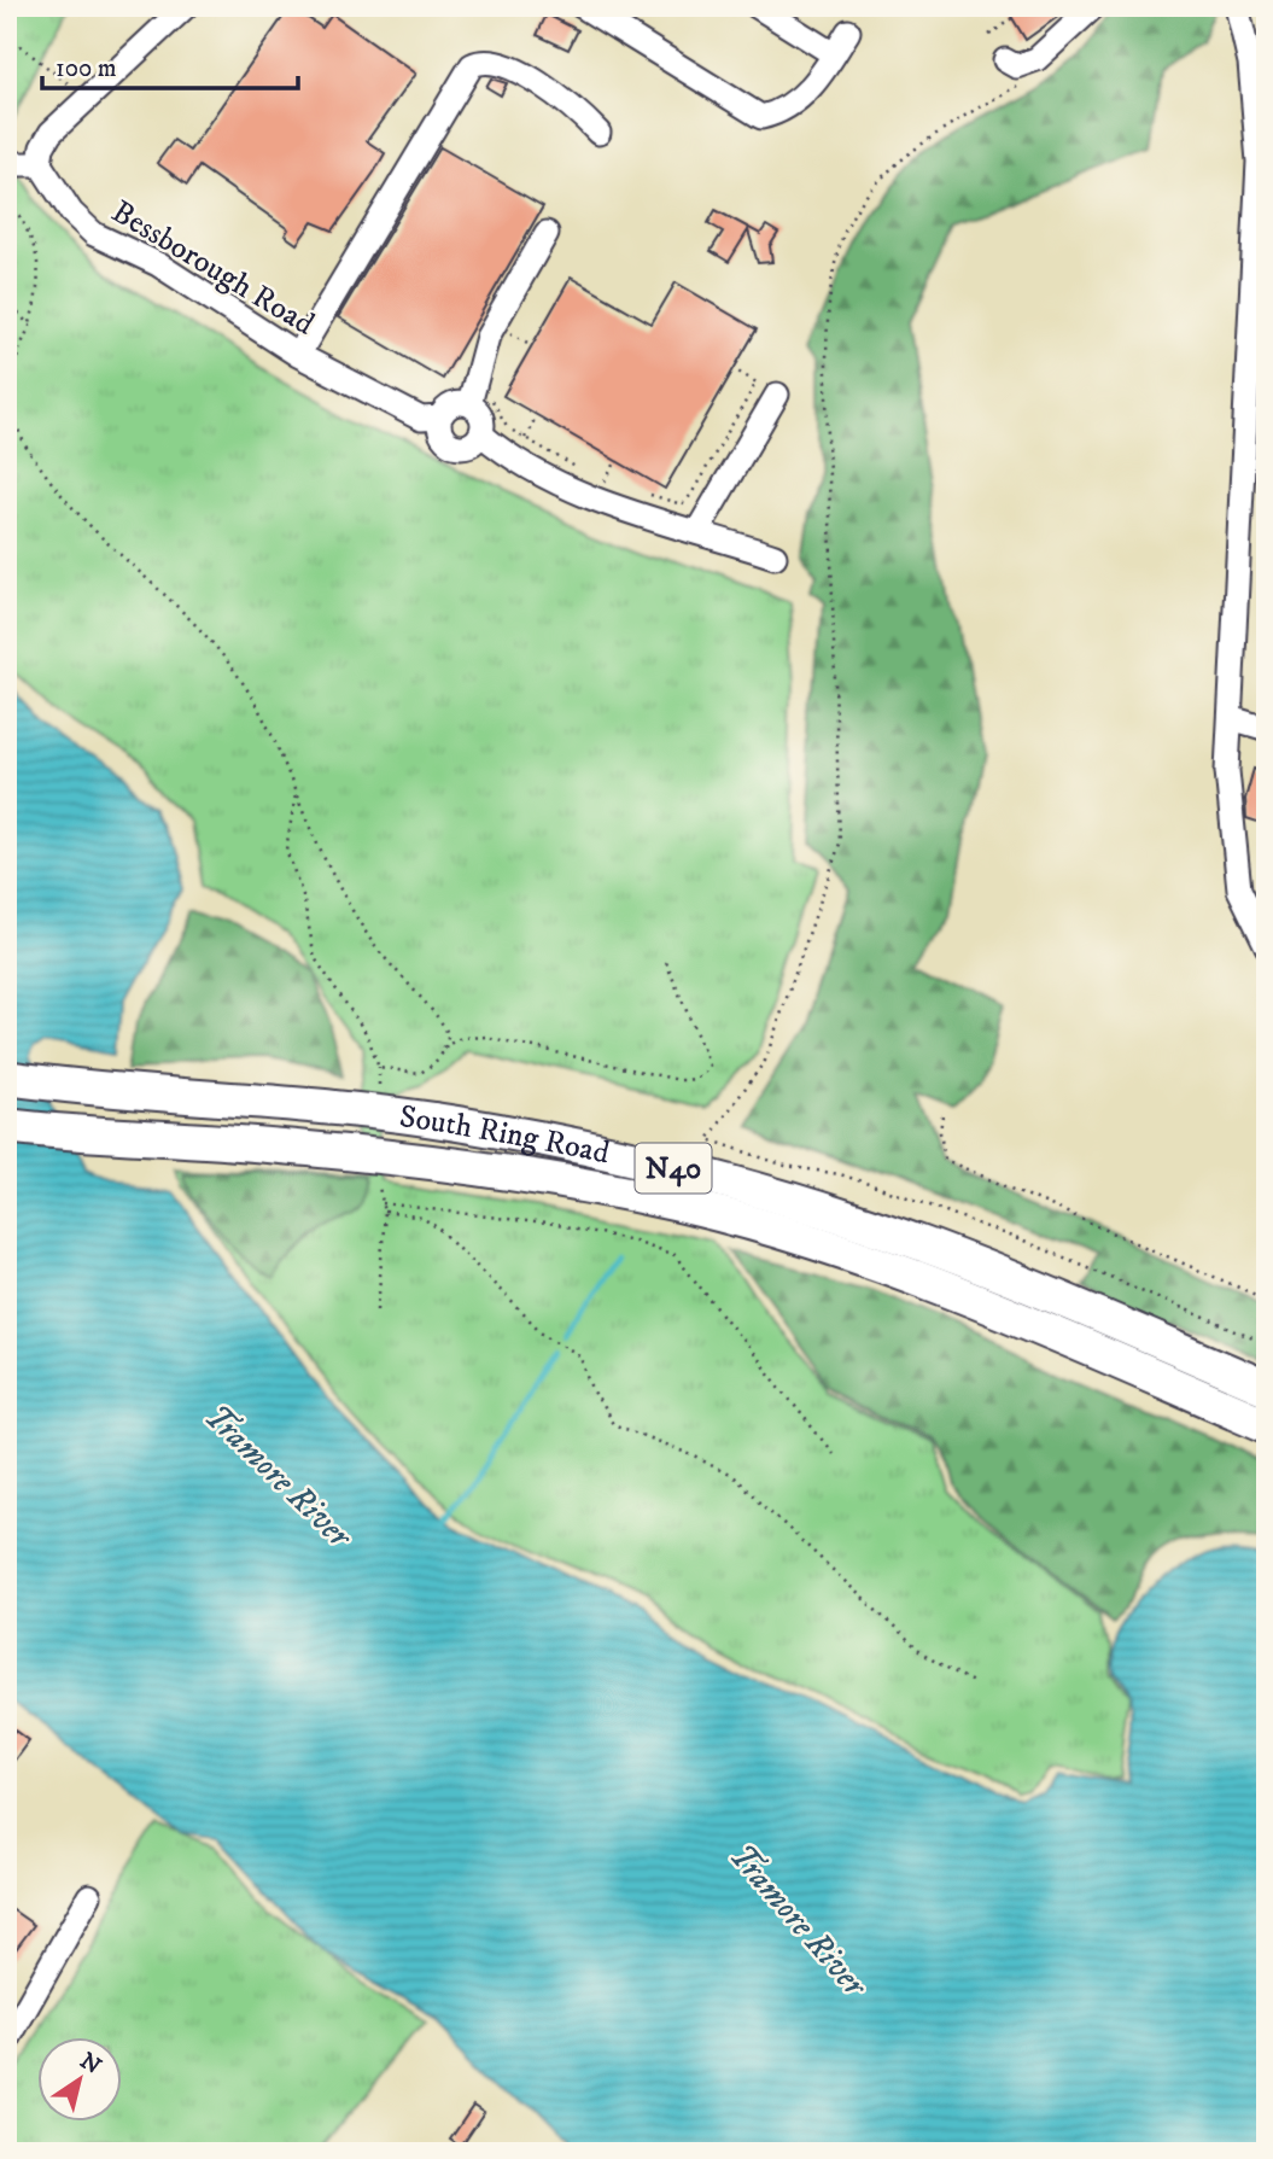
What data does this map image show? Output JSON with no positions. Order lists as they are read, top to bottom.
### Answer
{
  "streets": {
    "highway": ["South Ring Road", "N40"],
    "street": ["Bessborough Road"]
  },
  "water": ["Tramore River"],
  "scale_bar": "100 m",
  "north": "top right"
}
